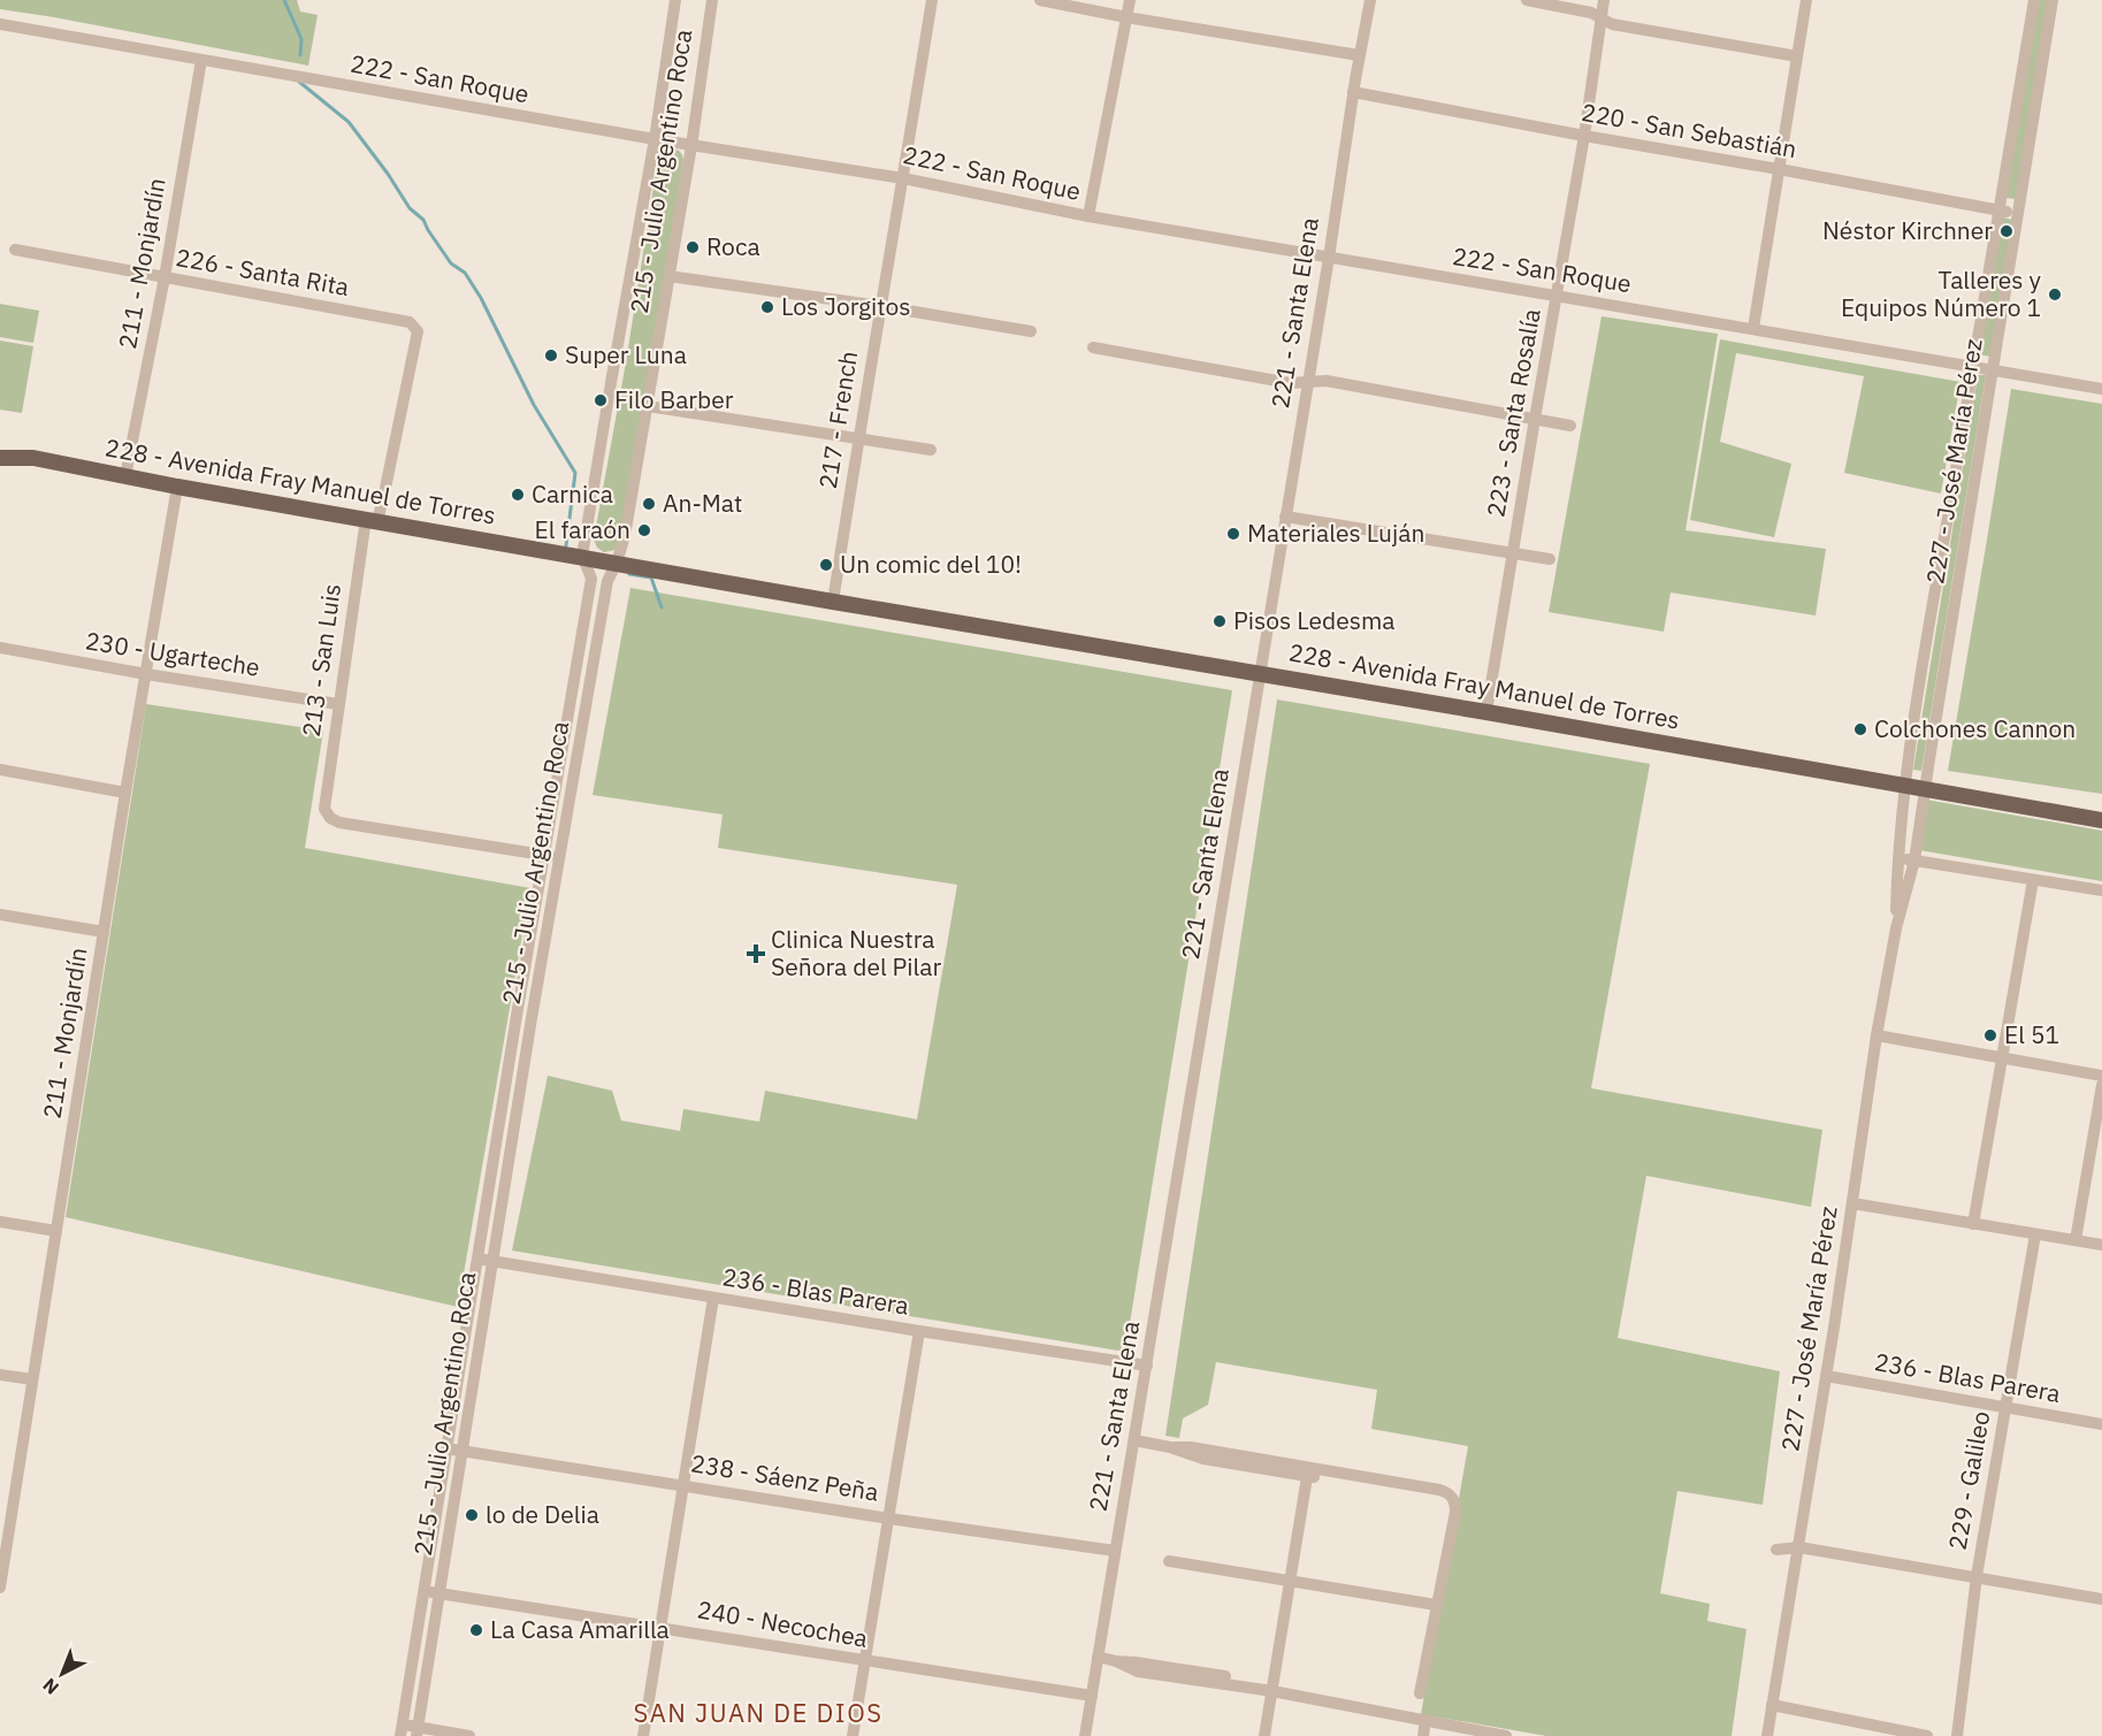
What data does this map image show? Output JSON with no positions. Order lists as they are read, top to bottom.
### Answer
{
  "streets": {
    "main road": ["228 - Avenida Fray Manuel de Torres"],
    "street": [
      "222 - San Roque",
      "220 - San Sebastián",
      "215 - Julio Argentino Roca",
      "211 - Monjardín",
      "226 - Santa Rita",
      "221 - Santa Elena",
      "223 - Santa Rosalía",
      "217 - French",
      "227 - José María Pérez",
      "230 - Ugarteche",
      "213 - San Luis",
      "236 - Blas Parera",
      "238 - Sáenz Peña",
      "229 - Galileo",
      "240 - Necochea"
    ]
  },
  "crossings": [
    ["222 - San Roque", "215 - Julio Argentino Roca"],
    ["222 - San Roque", "211 - Monjardín"],
    ["222 - San Roque", "221 - Santa Elena"],
    ["222 - San Roque", "223 - Santa Rosalía"],
    ["222 - San Roque", "217 - French"],
    ["222 - San Roque", "227 - José María Pérez"],
    ["220 - San Sebastián", "221 - Santa Elena"],
    ["220 - San Sebastián", "223 - Santa Rosalía"],
    ["220 - San Sebastián", "227 - José María Pérez"],
    ["215 - Julio Argentino Roca", "228 - Avenida Fray Manuel de Torres"],
    ["215 - Julio Argentino Roca", "213 - San Luis"],
    ["215 - Julio Argentino Roca", "236 - Blas Parera"],
    ["215 - Julio Argentino Roca", "238 - Sáenz Peña"],
    ["215 - Julio Argentino Roca", "240 - Necochea"],
    ["211 - Monjardín", "226 - Santa Rita"],
    ["211 - Monjardín", "228 - Avenida Fray Manuel de Torres"],
    ["211 - Monjardín", "230 - Ugarteche"],
    ["226 - Santa Rita", "213 - San Luis"],
    ["221 - Santa Elena", "228 - Avenida Fray Manuel de Torres"],
    ["221 - Santa Elena", "236 - Blas Parera"],
    ["221 - Santa Elena", "238 - Sáenz Peña"],
    ["221 - Santa Elena", "240 - Necochea"],
    ["223 - Santa Rosalía", "228 - Avenida Fray Manuel de Torres"],
    ["217 - French", "228 - Avenida Fray Manuel de Torres"],
    ["227 - José María Pérez", "228 - Avenida Fray Manuel de Torres"],
    ["227 - José María Pérez", "236 - Blas Parera"],
    ["228 - Avenida Fray Manuel de Torres", "213 - San Luis"],
    ["230 - Ugarteche", "213 - San Luis"],
    ["236 - Blas Parera", "229 - Galileo"]
  ],
  "districts": ["SAN JUAN DE DIOS"],
  "places": {
    "other": [
      "Néstor Kirchner",
      "Roca",
      "Talleres y Equipos Número 1",
      "Los Jorgitos",
      "Super Luna",
      "Filo Barber",
      "Carnica",
      "An-Mat",
      "El faraón",
      "Materiales Luján",
      "Un comic del 10!",
      "Pisos Ledesma",
      "Colchones Cannon",
      "El 51",
      "lo de Delia",
      "La Casa Amarilla"
    ],
    "health": ["Clinica Nuestra Señora del Pilar"]
  },
  "north": "bottom left"
}
